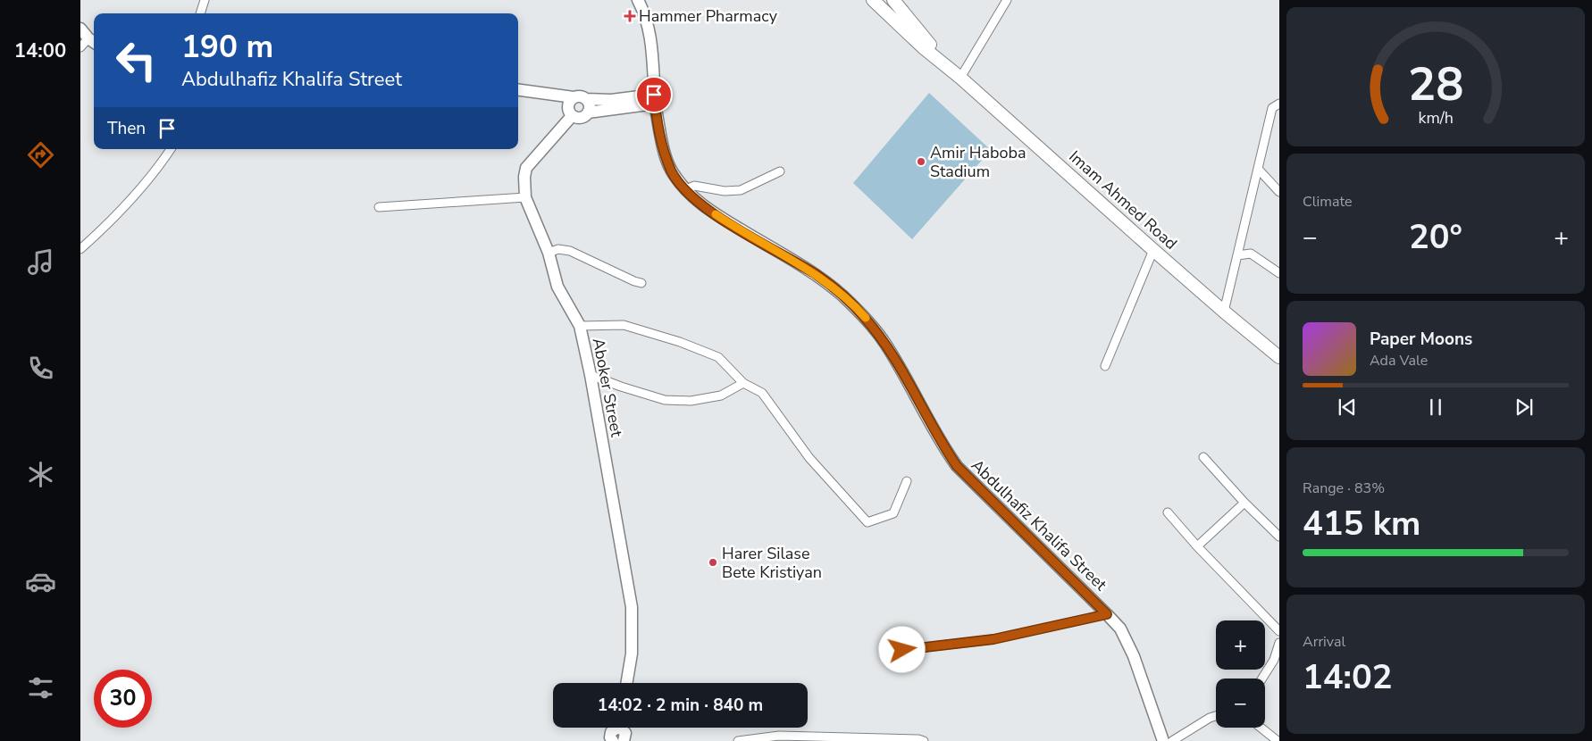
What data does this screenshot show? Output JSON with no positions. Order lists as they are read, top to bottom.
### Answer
{
  "streets": {
    "highway": ["Imam Ahmed Road"],
    "main road": ["Aboker Street", "Abdulhafiz Khalifa Street"]
  },
  "places": {
    "health": ["Hammer Pharmacy"],
    "other": ["Amir Haboba Stadium", "Harer Silase Bete Kristiyan"]
  },
  "page": {
    "tabs": "14:00",
    "turn": ["190 m", "Abdulhafiz Khalifa Street"],
    "then": "Then",
    "tile": [
      "Climate",
      ["Range · 83%", "415 km"],
      ["Arrival", "14:02"]
    ],
    "heat": ["−", "20°", "+"],
    "song": ["Paper Moons", "Ada Vale"],
    "map_buttons": ["+", "−"],
    "limit": "30",
    "trip": "14:02 · 2 min · 840 m",
    "gauge": ["28", "km/h"]
  }
}
